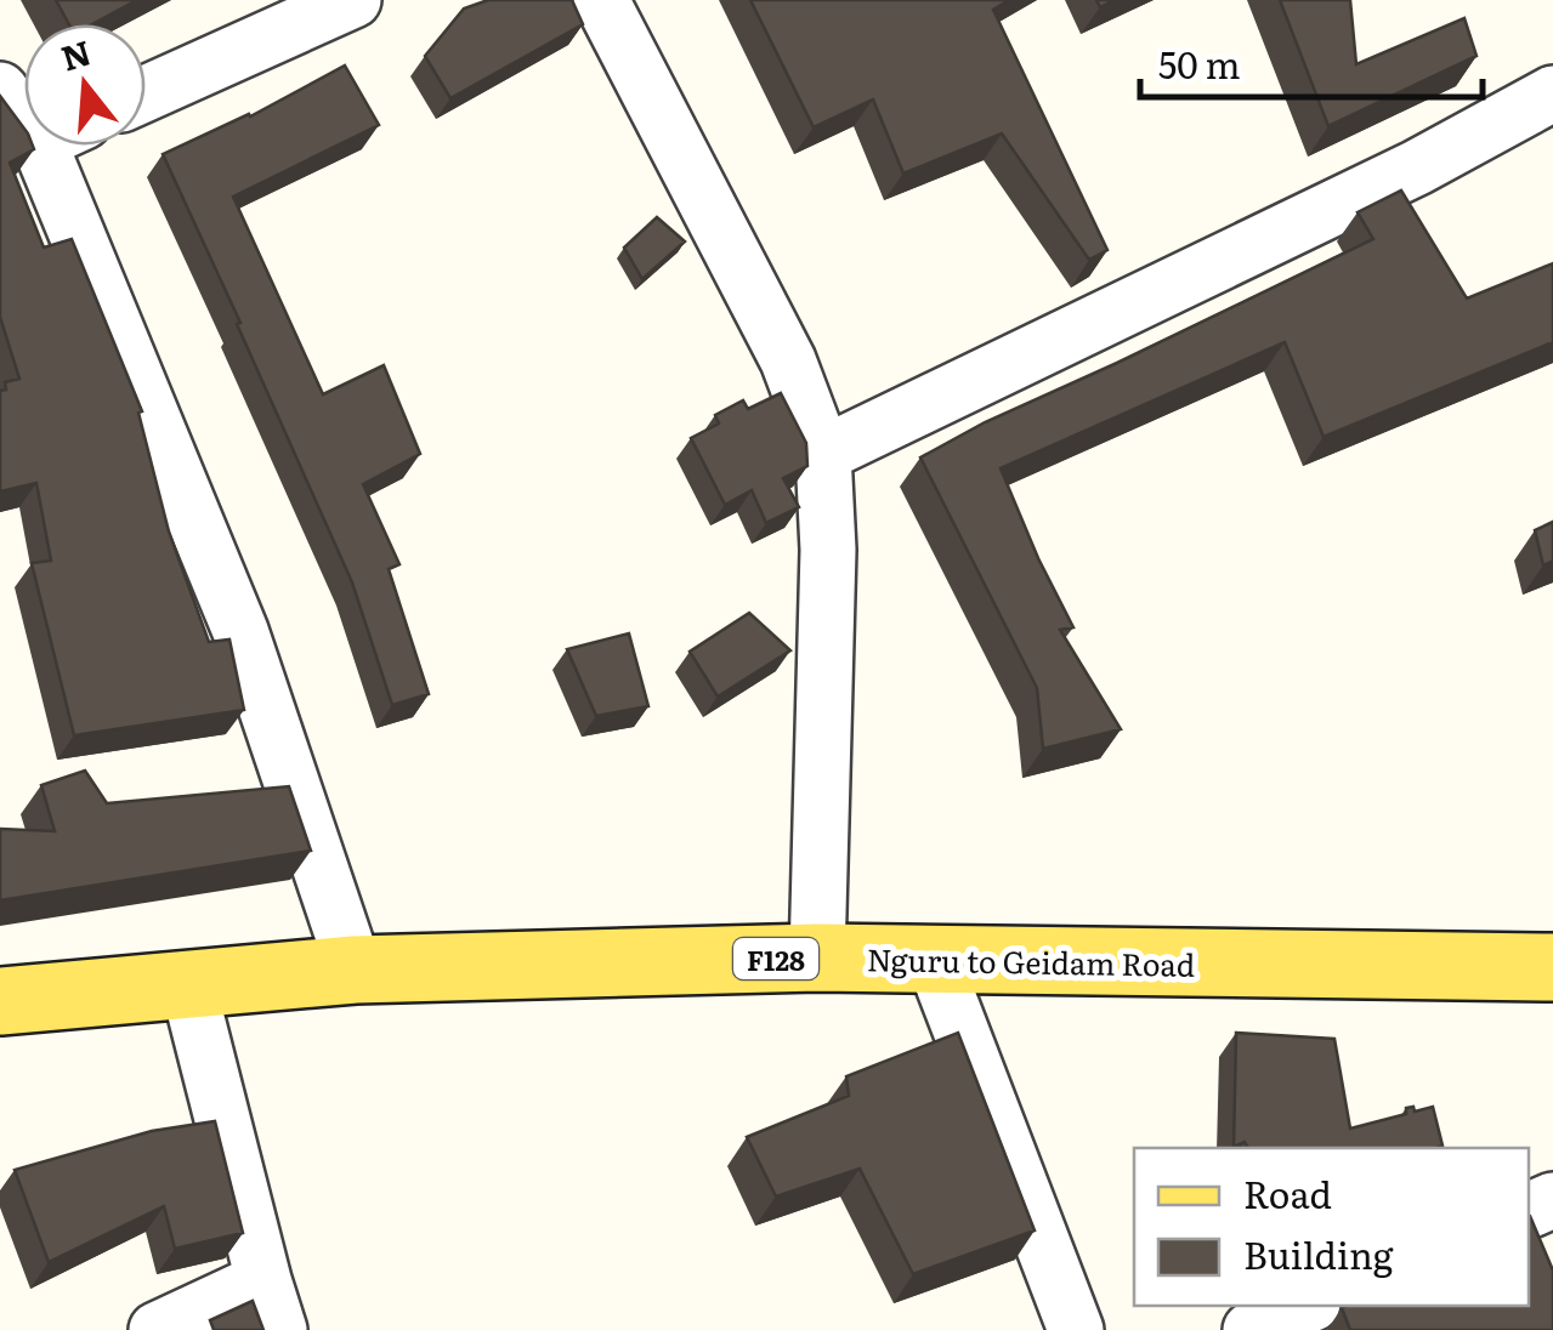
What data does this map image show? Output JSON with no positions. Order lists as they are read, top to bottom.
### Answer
{
  "streets": {
    "main road": ["F128", "Nguru to Geidam Road"]
  },
  "legend": ["Road", "Building"],
  "scale_bar": "50 m",
  "north": "top"
}
